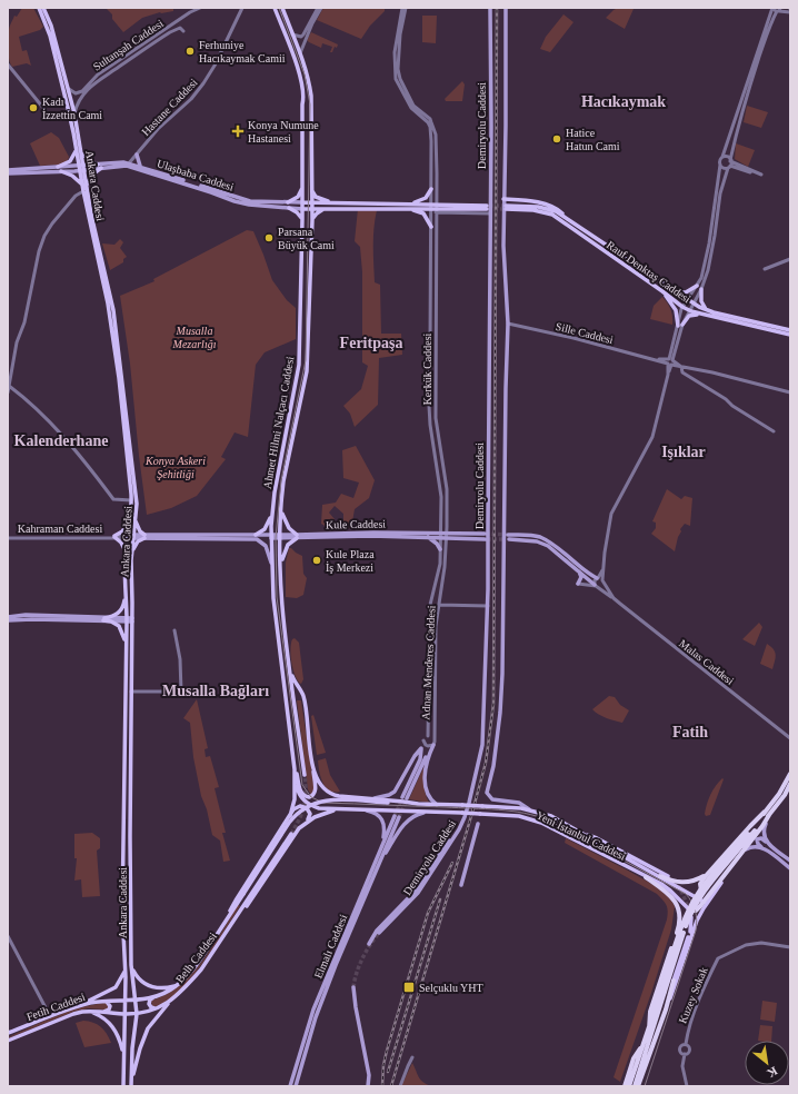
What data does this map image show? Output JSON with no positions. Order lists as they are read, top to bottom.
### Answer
{
  "streets": {
    "main road": [
      "Demiryolu Caddesi",
      "Ulaşbaba Caddesi",
      "Ankara Caddesi",
      "Rauf Denktaş Caddesi",
      "Ahmet Hilmi Nalçacı Caddesi",
      "Kule Caddesi",
      "Yeni İstanbul Caddesi",
      "Elmalı Caddesi",
      "Belh Caddesi",
      "Fetih Caddesi"
    ],
    "street": [
      "Sultanşah Caddesi",
      "Hastane Caddesi",
      "Sille Caddesi",
      "Kerkük Caddesi",
      "Kahraman Caddesi",
      "Malas Caddesi",
      "Adnan Menderes Caddesi",
      "Kuzey Sokak"
    ]
  },
  "crossings": [
    ["Sultanşah Caddesi", "Ankara Caddesi"],
    ["Hastane Caddesi", "Ulaşbaba Caddesi"],
    ["Ulaşbaba Caddesi", "Ankara Caddesi"],
    ["Ulaşbaba Caddesi", "Ahmet Hilmi Nalçacı Caddesi"],
    ["Ankara Caddesi", "Kahraman Caddesi"],
    ["Ankara Caddesi", "Belh Caddesi"],
    ["Ankara Caddesi", "Fetih Caddesi"],
    ["Kerkük Caddesi", "Kule Caddesi"],
    ["Kerkük Caddesi", "Adnan Menderes Caddesi"],
    ["Ahmet Hilmi Nalçacı Caddesi", "Kule Caddesi"],
    ["Ahmet Hilmi Nalçacı Caddesi", "Belh Caddesi"],
    ["Kule Caddesi", "Adnan Menderes Caddesi"],
    ["Yeni İstanbul Caddesi", "Belh Caddesi"],
    ["Belh Caddesi", "Fetih Caddesi"]
  ],
  "districts": [
    "Hacıkaymak",
    "Feritpaşa",
    "Kalenderhane",
    "Işıklar",
    "Musalla Bağları",
    "Fatih"
  ],
  "parks": ["Musalla Mezarlığı", "Konya Askeri Şehitliği"],
  "places": {
    "other": [
      "Ferhuniye Hacıkaymak Camii",
      "Kadı İzzettin Cami",
      "Hatice Hatun Cami",
      "Parsana Büyük Cami",
      "Kule Plaza İş Merkezi"
    ],
    "health": ["Konya Numune Hastanesi"],
    "transit": ["Selçuklu YHT"]
  },
  "north": "bottom right"
}
